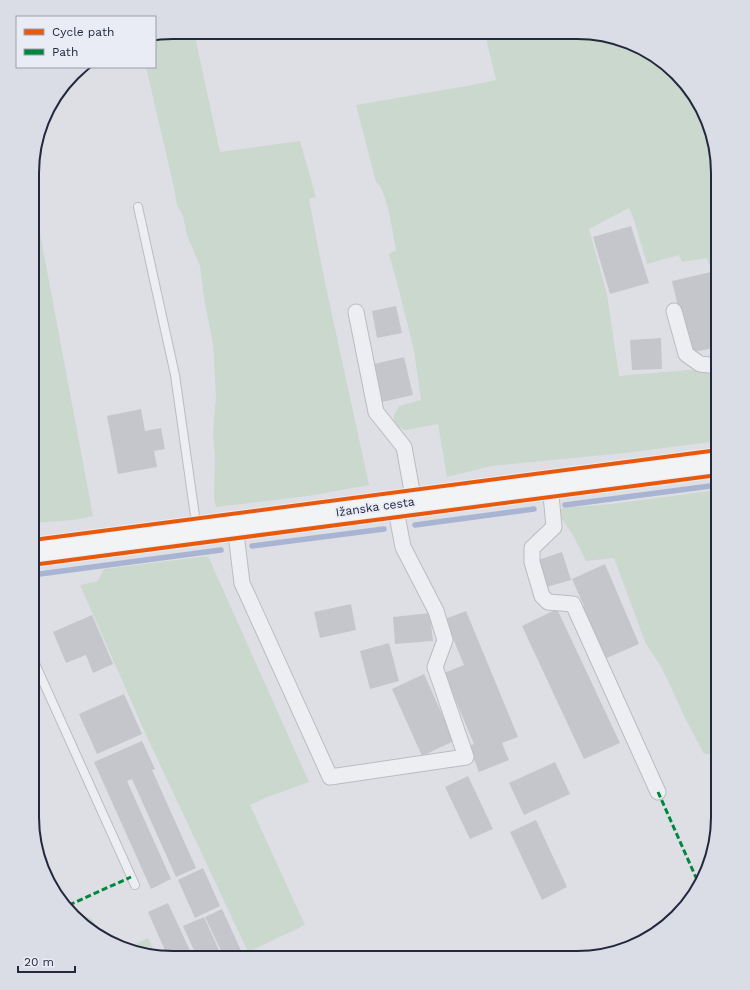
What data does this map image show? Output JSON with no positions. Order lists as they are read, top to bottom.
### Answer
{
  "streets": {
    "street": ["Ižanska cesta"]
  },
  "legend": ["Cycle path", "Path"],
  "scale_bar": "20 m"
}
